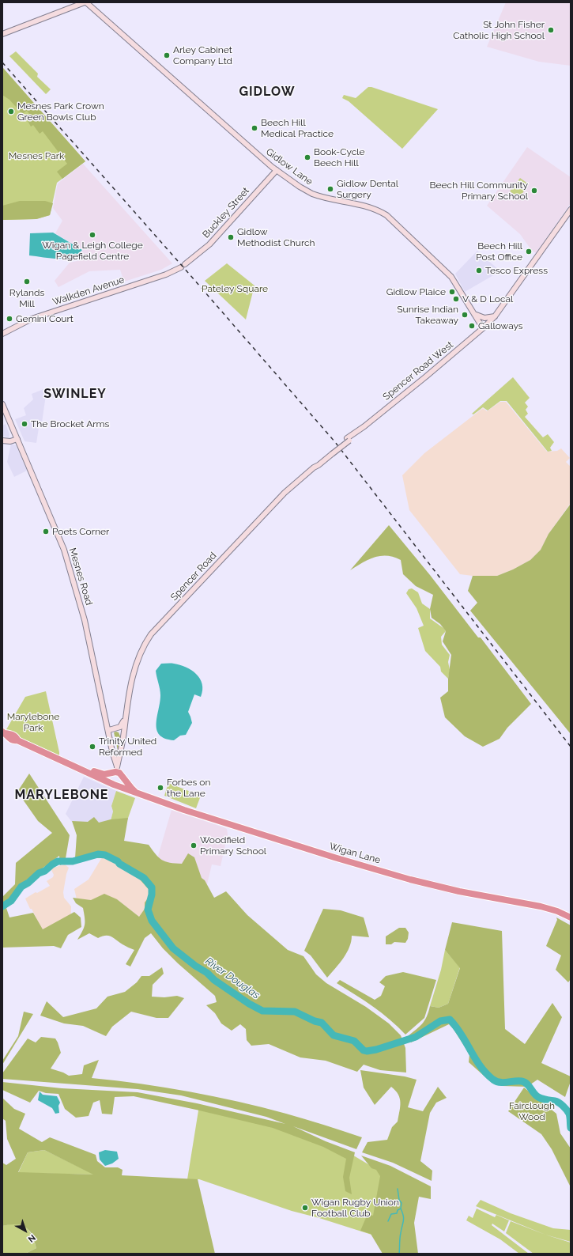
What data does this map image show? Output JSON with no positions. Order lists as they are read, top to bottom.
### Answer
{
  "streets": {
    "highway": ["Wigan Lane"],
    "street": [
      "Gidlow Lane",
      "Buckley Street",
      "Walkden Avenue",
      "Spencer Road West",
      "Mesnes Road",
      "Spencer Road"
    ]
  },
  "crossings": [
    ["Gidlow Lane", "Buckley Street"],
    ["Gidlow Lane", "Spencer Road West"],
    ["Buckley Street", "Walkden Avenue"],
    ["Spencer Road West", "Spencer Road"],
    ["Mesnes Road", "Spencer Road"],
    ["Mesnes Road", "Wigan Lane"]
  ],
  "districts": ["GIDLOW", "SWINLEY", "MARYLEBONE"],
  "water": ["River Douglas"],
  "parks": [
    "Mesnes Park",
    "Pateley Square",
    "Marylebone Park",
    "Fairclough Wood"
  ],
  "places": [
    "St John Fisher Catholic High School",
    "Arley Cabinet Company Ltd",
    "Mesnes Park Crown Green Bowls Club",
    "Beech Hill Medical Practice",
    "Book-Cycle Beech Hill",
    "Gidlow Dental Surgery",
    "Beech Hill Community Primary School",
    "Wigan & Leigh College Pagefield Centre",
    "Gidlow Methodist Church",
    "Beech Hill Post Office",
    "Tesco Express",
    "Rylands Mill",
    "Gidlow Plaice",
    "V & D Local",
    "Sunrise Indian Takeaway",
    "Gemini Court",
    "Galloways",
    "The Brocket Arms",
    "Poets Corner",
    "Trinity United Reformed",
    "Forbes on the Lane",
    "Woodfield Primary School",
    "Wigan Rugby Union Football Club"
  ],
  "north": "bottom right"
}
